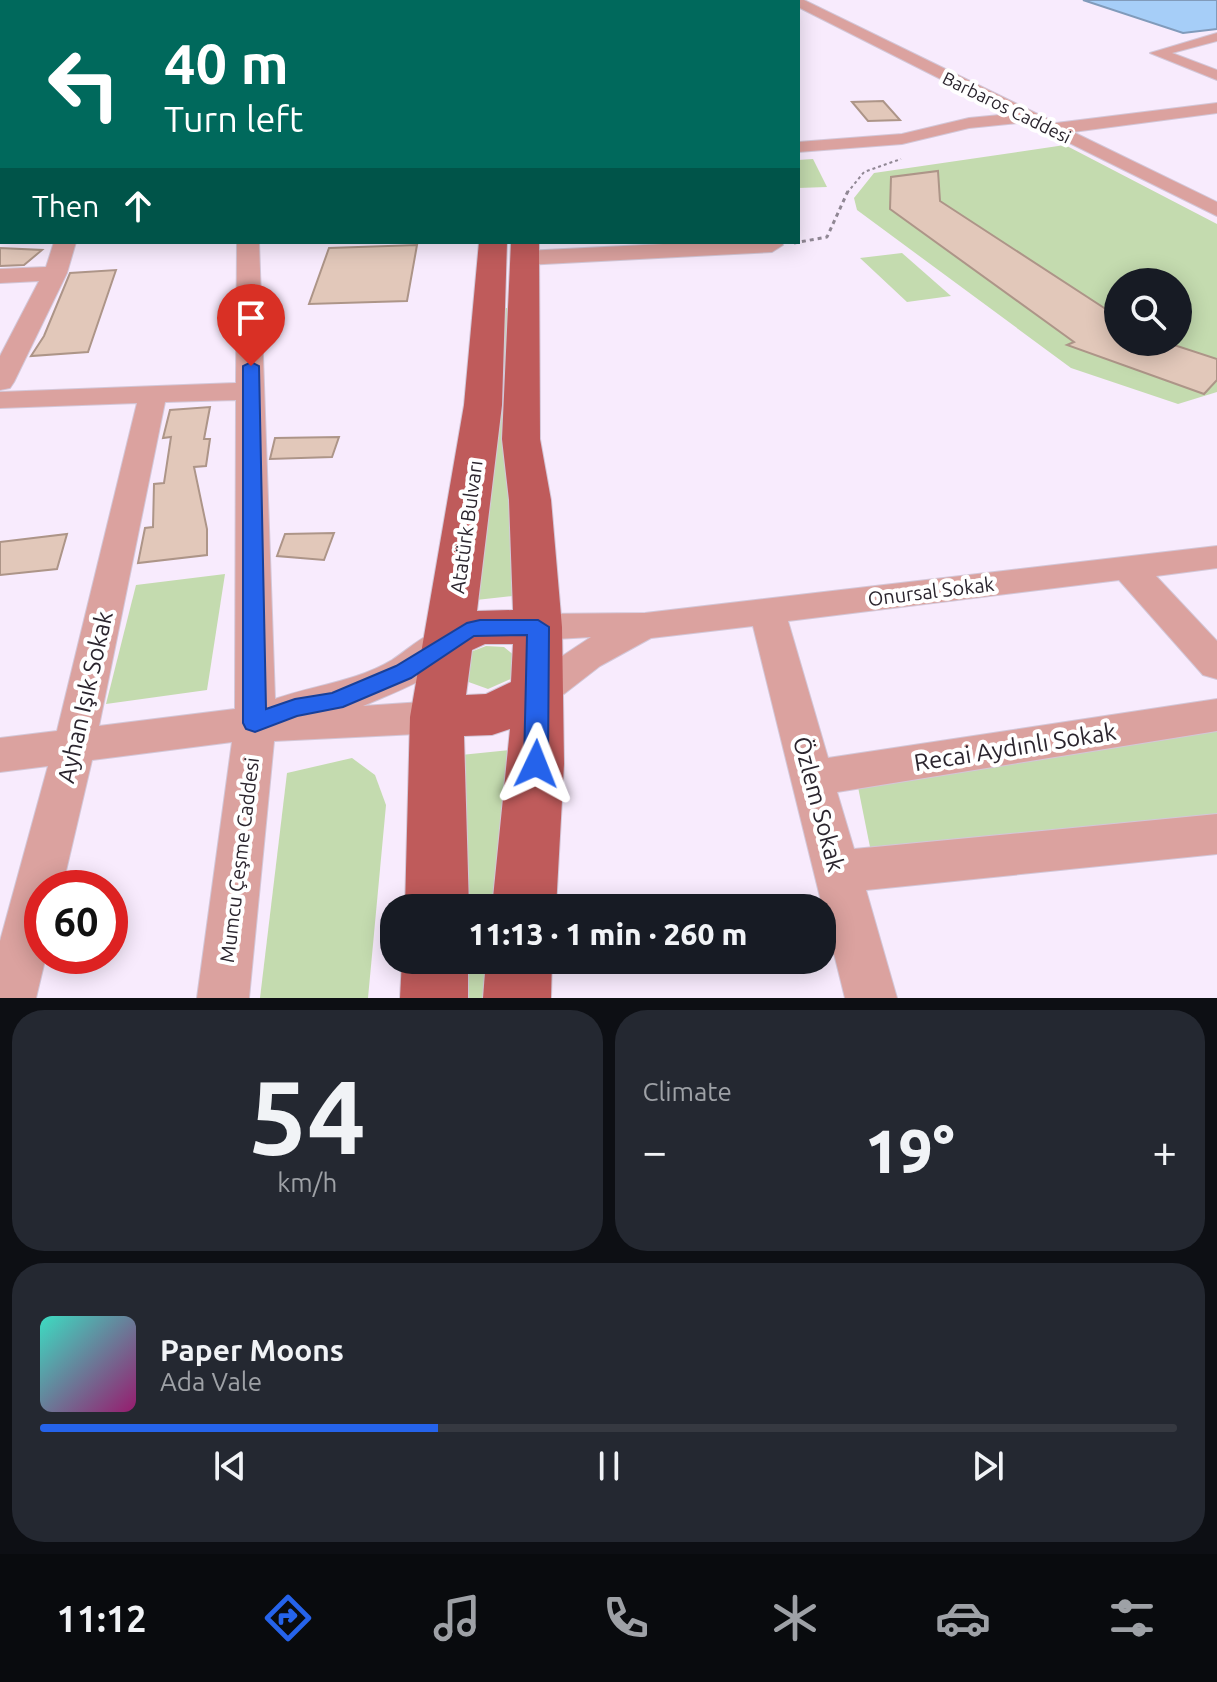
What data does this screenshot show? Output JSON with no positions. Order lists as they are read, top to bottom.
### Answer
{
  "streets": {
    "main road": ["Atatürk Bulvarı"],
    "street": [
      "Barbaros Caddesi",
      "Onursal Sokak",
      "Ayhan Işık Sokak",
      "Recai Aydınlı Sokak",
      "Özlem Sokak",
      "Mumcu Çeşme Caddesi"
    ]
  },
  "crossings": [
    ["Onursal Sokak", "Özlem Sokak"],
    ["Recai Aydınlı Sokak", "Özlem Sokak"]
  ],
  "page": {
    "turn": ["40 m", "Turn left"],
    "then": "Then",
    "limit": "60",
    "trip": "11:13 · 1 min · 260 m",
    "tile": [
      ["54", "km/h"],
      "Climate"
    ],
    "heat": ["−", "19°", "+"],
    "song": ["Paper Moons", "Ada Vale"],
    "tabs": "11:12"
  }
}
